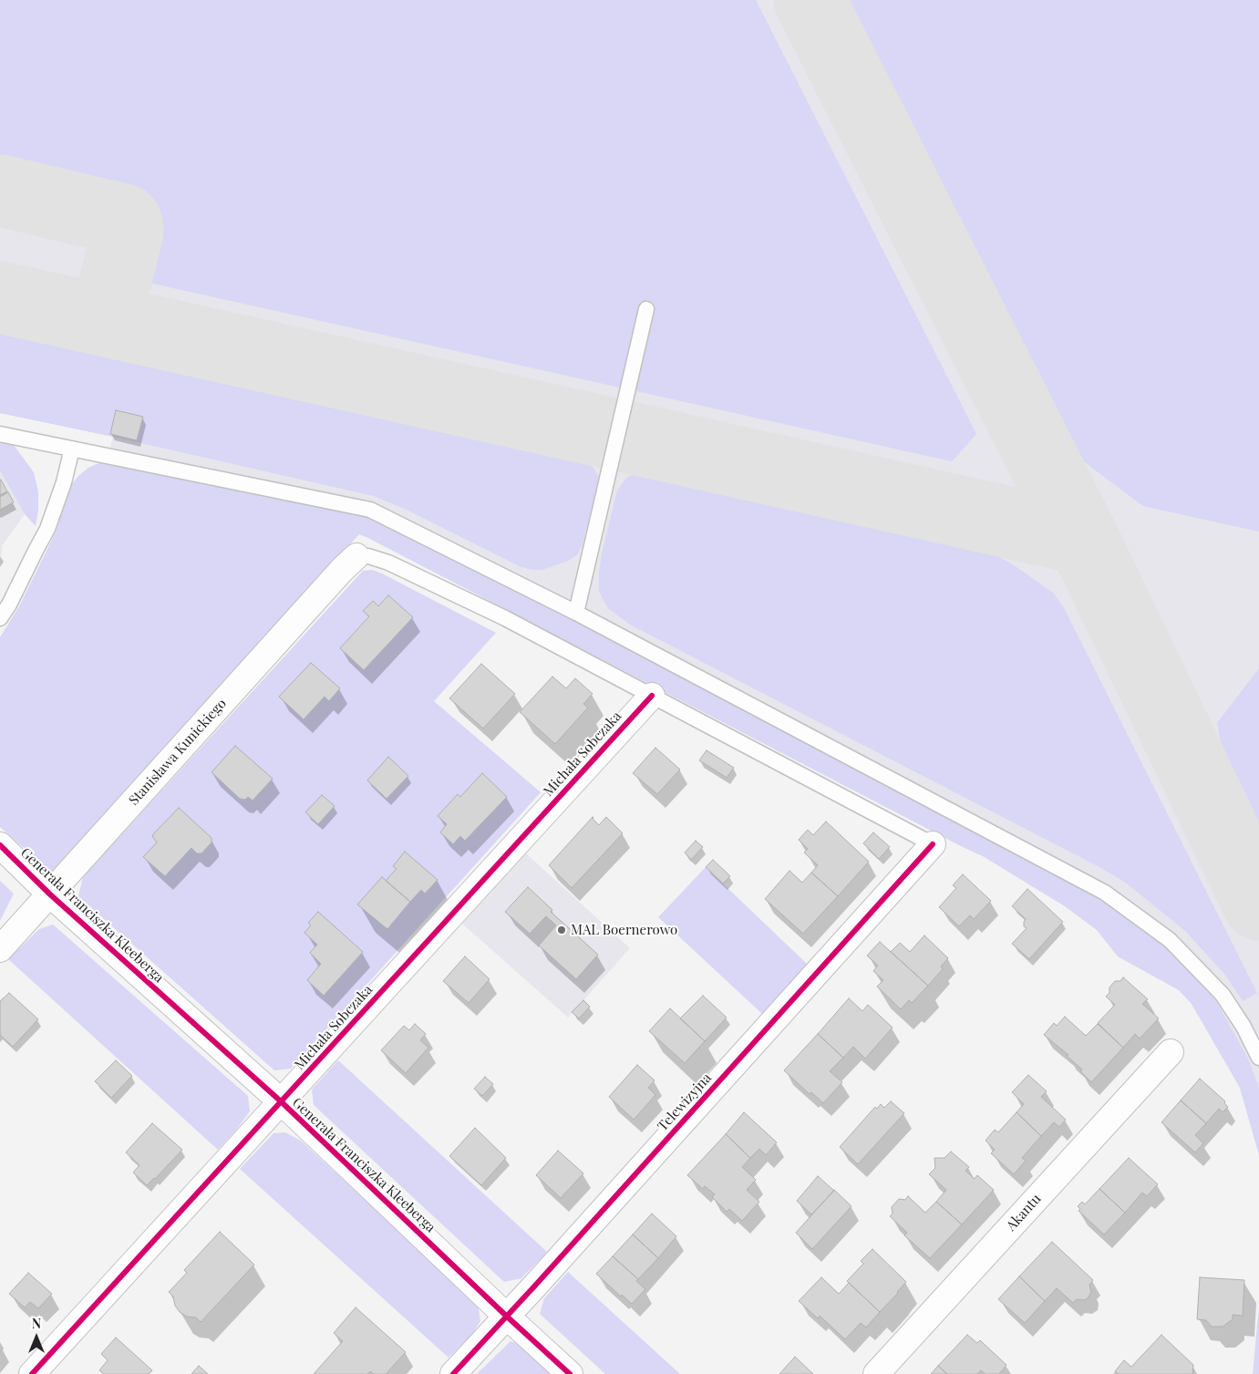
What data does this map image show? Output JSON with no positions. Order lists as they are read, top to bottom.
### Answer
{
  "streets": {
    "street": [
      "Stanisława Kunickiego",
      "Michała Sobczaka",
      "Generała Franciszka Kleeberga",
      "Telewizyjna",
      "Akantu"
    ]
  },
  "crossings": [
    ["Stanisława Kunickiego", "Generała Franciszka Kleeberga"],
    ["Michała Sobczaka", "Generała Franciszka Kleeberga"],
    ["Generała Franciszka Kleeberga", "Telewizyjna"]
  ],
  "places": ["MAL Boernerowo"],
  "north": "top"
}
